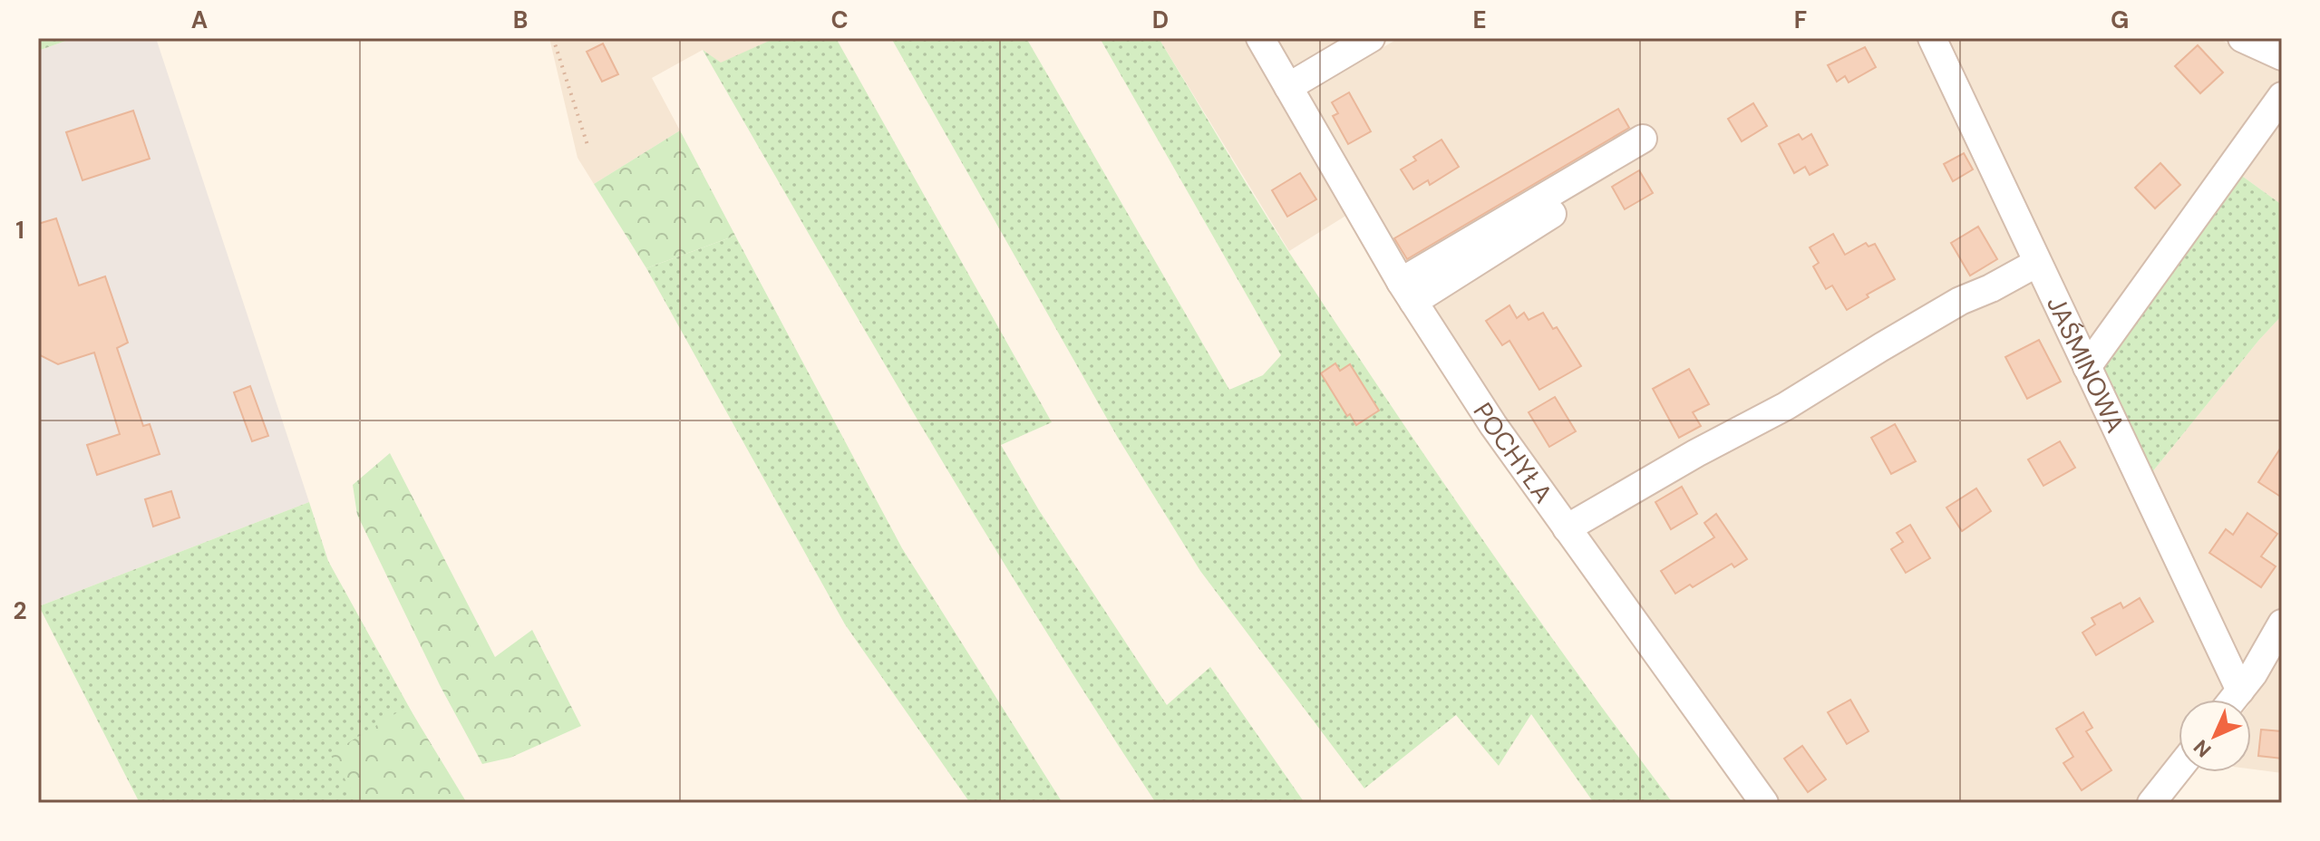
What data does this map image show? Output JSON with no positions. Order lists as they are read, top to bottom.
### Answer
{
  "streets": {
    "street": ["JAŚMINOWA", "POCHYŁA"]
  },
  "north": "bottom left",
  "grid": {
    "columns": [
      "A",
      "B",
      "C",
      "D",
      "E",
      "F",
      "G"
    ],
    "rows": ["1", "2"]
  }
}
